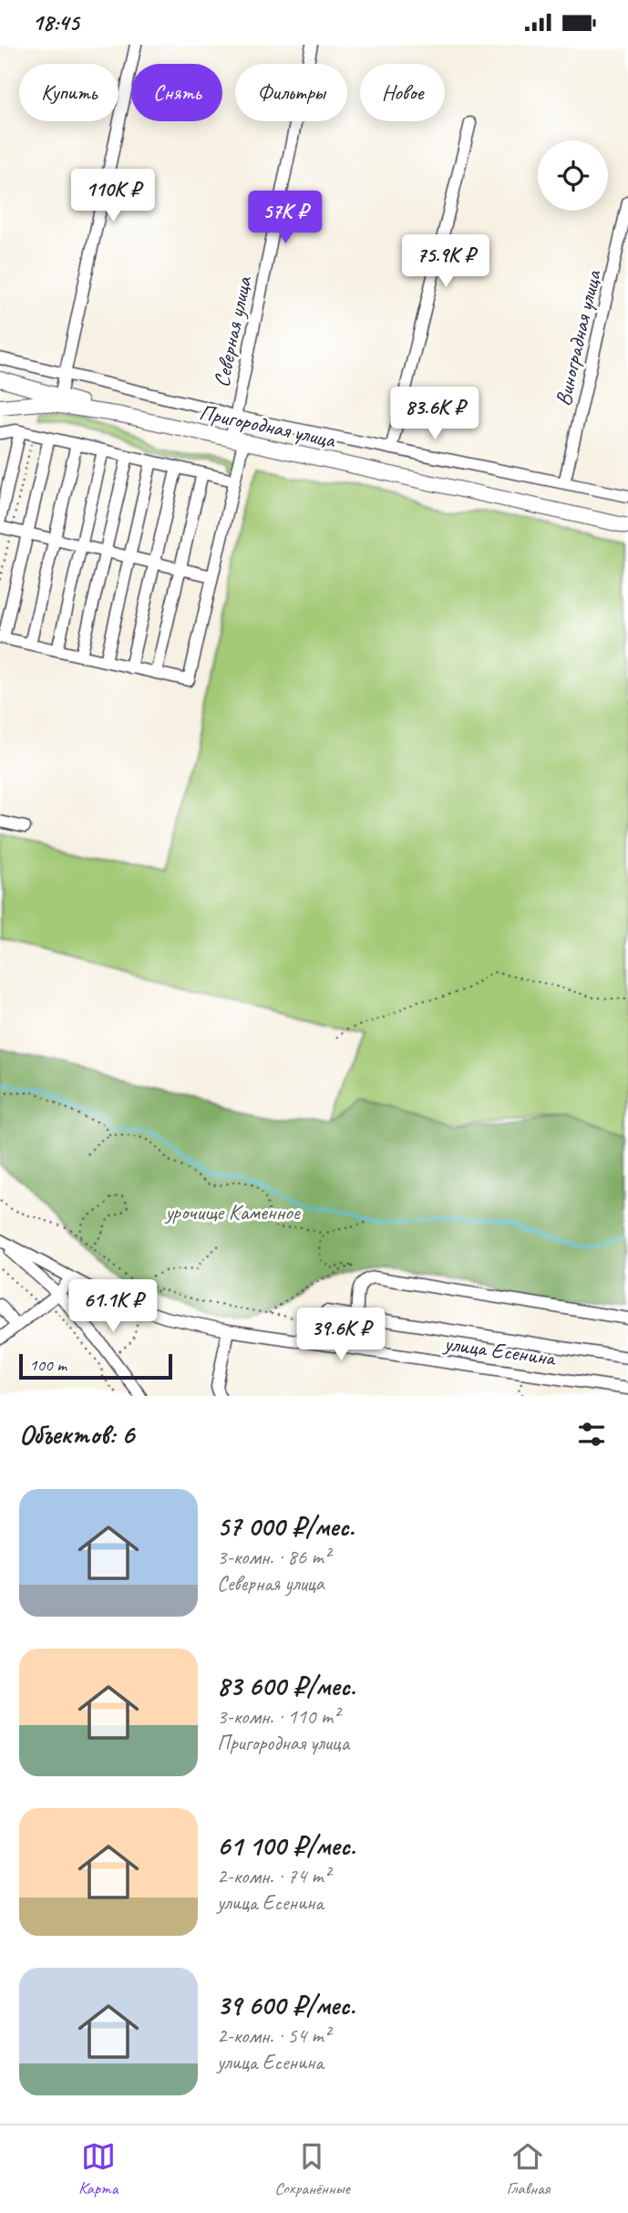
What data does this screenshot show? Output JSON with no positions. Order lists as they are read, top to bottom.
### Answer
{
  "streets": {
    "main road": ["Пригородная улица"],
    "street": ["Северная улица", "Виноградная улица", "улица Есенина"]
  },
  "crossings": [
    ["Северная улица", "Пригородная улица"],
    ["Виноградная улица", "Пригородная улица"]
  ],
  "parks": ["урочище Каменное"],
  "scale_bar": "100 m",
  "page": {
    "status": "18:45",
    "chip": [
      "Купить",
      "Снять",
      "Фильтры",
      "Новое"
    ],
    "price": [
      "110K ₽",
      "57K ₽",
      "75.9K ₽",
      "83.6K ₽",
      "61.1K ₽",
      "39.6K ₽"
    ],
    "scale": "100 m",
    "heading": "Объектов: 6",
    "list": [
      {
        "name": "57 000 ₽/мес.",
        "note": "3-комн. · 86 m² · Северная улица"
      },
      {
        "name": "83 600 ₽/мес.",
        "note": "3-комн. · 110 m² · Пригородная улица"
      },
      {
        "name": "61 100 ₽/мес.",
        "note": "2-комн. · 74 m² · улица Есенина"
      },
      {
        "name": "39 600 ₽/мес.",
        "note": "2-комн. · 54 m² · улица Есенина"
      }
    ],
    "tabs": ["Карта", "Сохранённые", "Главная"]
  }
}
